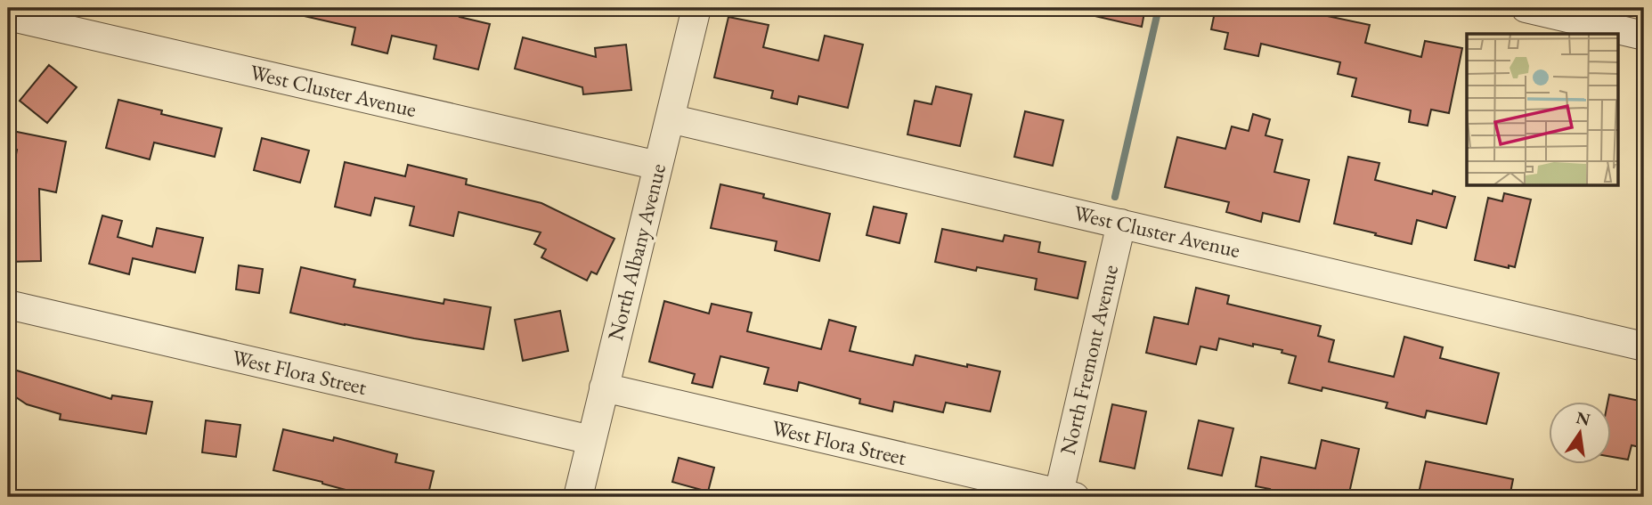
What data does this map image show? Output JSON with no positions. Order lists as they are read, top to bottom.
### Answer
{
  "streets": {
    "street": [
      "West Cluster Avenue",
      "North Albany Avenue",
      "North Fremont Avenue",
      "West Flora Street"
    ]
  },
  "crossings": [
    ["West Cluster Avenue", "North Albany Avenue"],
    ["West Cluster Avenue", "North Fremont Avenue"],
    ["North Albany Avenue", "West Flora Street"],
    ["North Fremont Avenue", "West Flora Street"]
  ],
  "north": "top"
}
